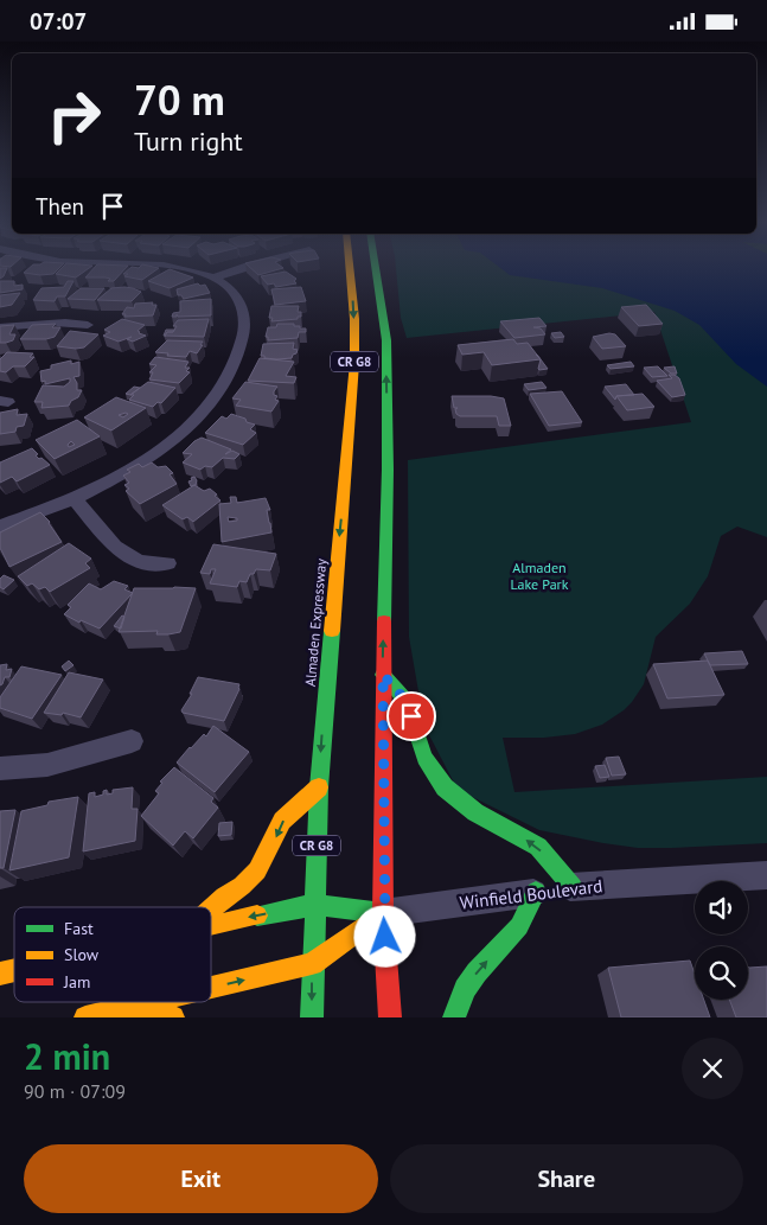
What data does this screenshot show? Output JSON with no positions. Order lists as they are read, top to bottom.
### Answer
{
  "streets": {
    "main road": ["CR G8", "Almaden Expressway", "Winfield Boulevard"]
  },
  "crossings": [
    ["CR G8", "Winfield Boulevard"],
    ["Almaden Expressway", "Winfield Boulevard"]
  ],
  "parks": ["Almaden Lake Park"],
  "legend": ["Fast", "Slow", "Jam"],
  "page": {
    "status": "07:07",
    "turn": ["70 m", "Turn right"],
    "then": "Then",
    "heading": ["2 min", "90 m · 07:09"],
    "buttons": ["Exit", "Share"]
  }
}
